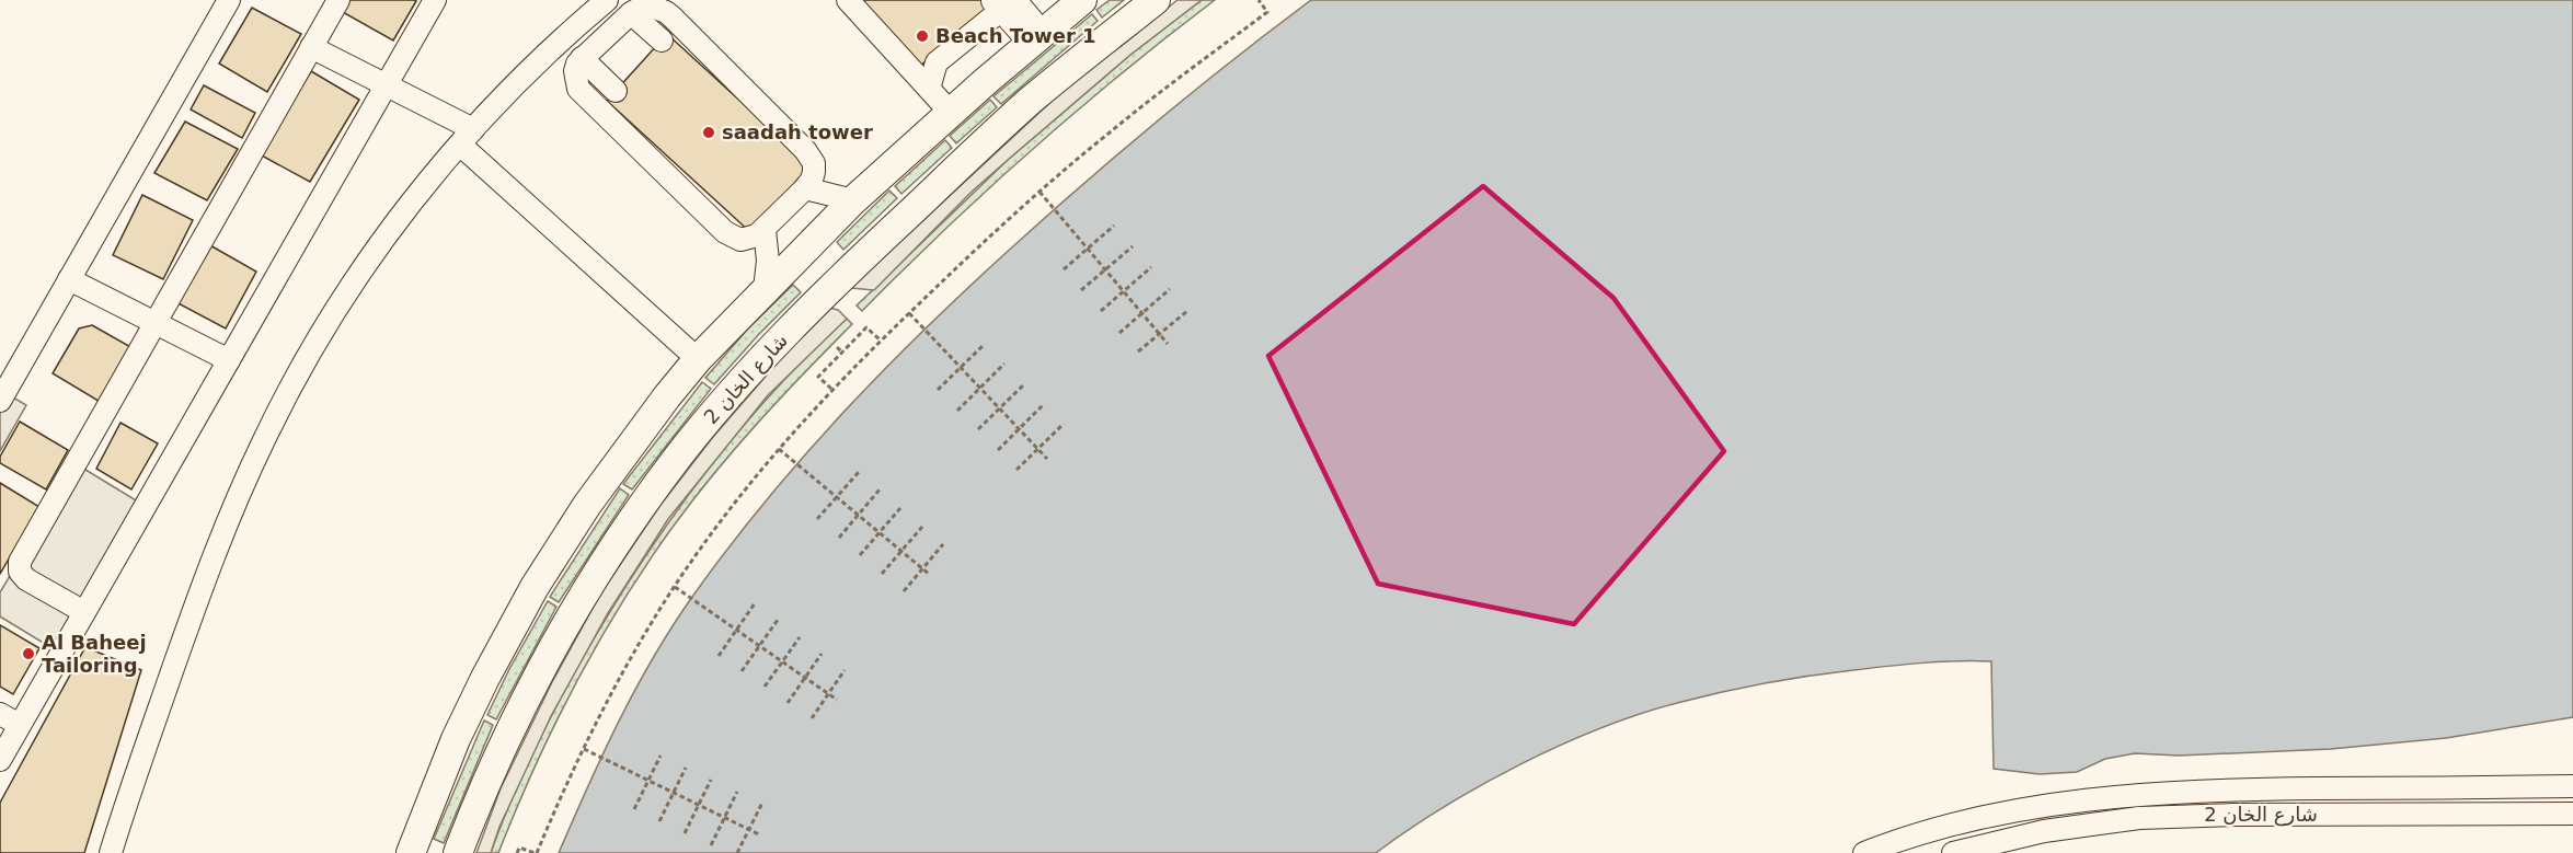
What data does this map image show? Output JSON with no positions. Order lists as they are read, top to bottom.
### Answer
{
  "streets": {
    "main road": ["شارع الخان 2"]
  },
  "places": ["Beach Tower 1", "saadah tower", "Al Baheej Tailoring"]
}
